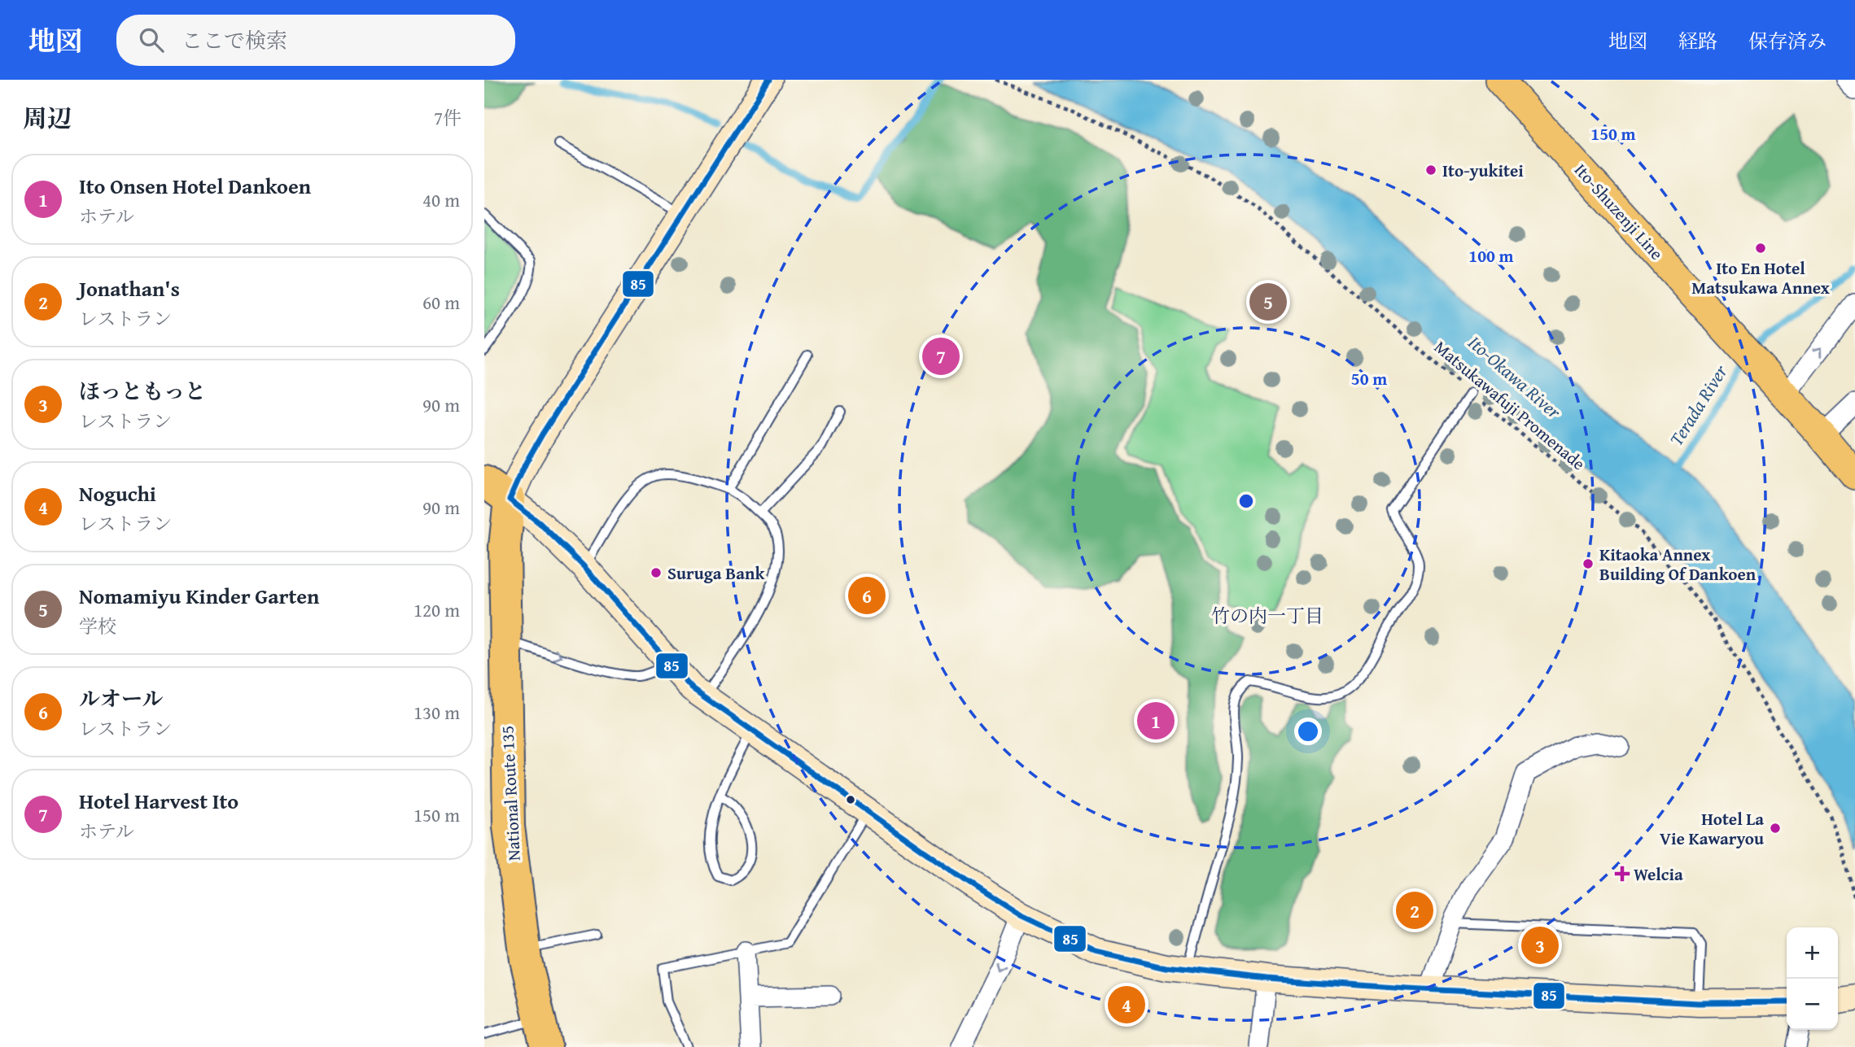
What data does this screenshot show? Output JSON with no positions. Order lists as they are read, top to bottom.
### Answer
{
  "streets": {
    "highway": ["National Route 135"],
    "main road": ["Ito-Shuzenji Line"],
    "path": ["Matsukawafuji Promenade"]
  },
  "districts": ["竹の内一丁目"],
  "water": ["Ito-Okawa River", "Terada River"],
  "places": {
    "other": [
      "Ito-yukitei",
      "Ito En Hotel Matsukawa Annex",
      "Kitaoka Annex Building Of Dankoen",
      "Suruga Bank",
      "Hotel La Vie Kawaryou"
    ],
    "health": ["Welcia"]
  },
  "lines": ["transit line 85"],
  "page": {
    "header": "地図",
    "search": "ここで検索",
    "nav": ["地図", "経路", "保存済み"],
    "heading": ["周辺", "7件"],
    "list": [
      {
        "mark": "1",
        "name": "Ito Onsen Hotel Dankoen",
        "note": "ホテル",
        "value": "40 m"
      },
      {
        "mark": "2",
        "name": "Jonathan's",
        "note": "レストラン",
        "value": "60 m"
      },
      {
        "mark": "3",
        "name": "ほっともっと",
        "note": "レストラン",
        "value": "90 m"
      },
      {
        "mark": "4",
        "name": "Noguchi",
        "note": "レストラン",
        "value": "90 m"
      },
      {
        "mark": "5",
        "name": "Nomamiyu Kinder Garten",
        "note": "学校",
        "value": "120 m"
      },
      {
        "mark": "6",
        "name": "ルオール",
        "note": "レストラン",
        "value": "130 m"
      },
      {
        "mark": "7",
        "name": "Hotel Harvest Ito",
        "note": "ホテル",
        "value": "150 m"
      }
    ],
    "pins": [
      "5",
      "7",
      "6",
      "1",
      "2",
      "3",
      "4"
    ],
    "map_buttons": ["+", "−"]
  },
  "rings": ["150 m", "100 m", "50 m"]
}
